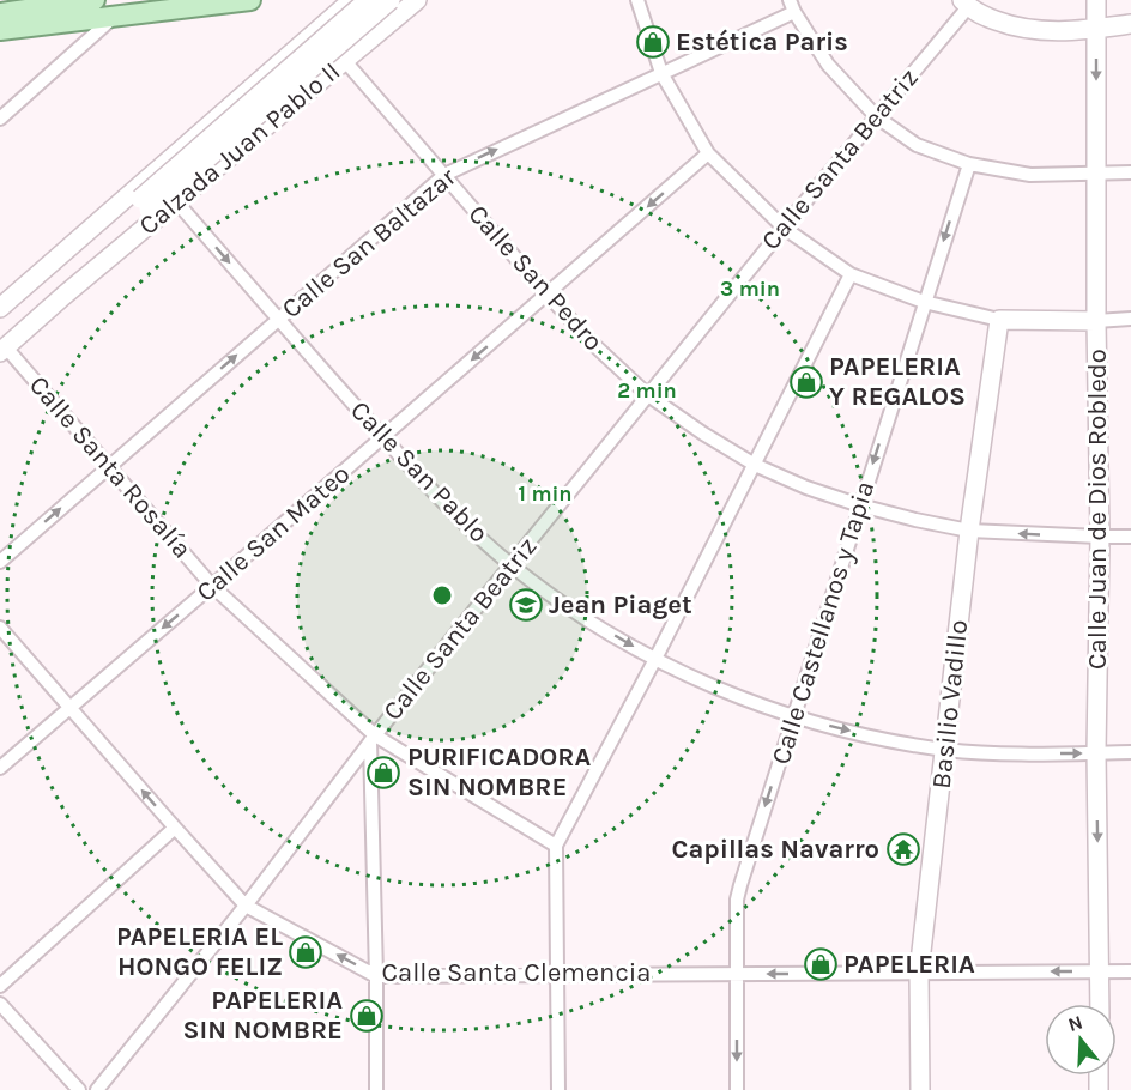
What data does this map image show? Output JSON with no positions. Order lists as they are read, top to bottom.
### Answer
{
  "streets": {
    "street": [
      "Calzada Juan Pablo II",
      "Calle Santa Beatriz",
      "Calle San Baltazar",
      "Calle San Pedro",
      "Calle Santa Rosalía",
      "Calle San Pablo",
      "Calle Juan de Dios Robledo",
      "Calle San Mateo",
      "Calle Castellanos y Tapia",
      "Basilio Vadillo",
      "Calle Santa Clemencia"
    ]
  },
  "crossings": [
    ["Calzada Juan Pablo II", "Calle San Pedro"],
    ["Calzada Juan Pablo II", "Calle Santa Rosalía"],
    ["Calzada Juan Pablo II", "Calle San Pablo"],
    ["Calle Santa Beatriz", "Calle San Pedro"],
    ["Calle Santa Beatriz", "Calle Santa Rosalía"],
    ["Calle Santa Beatriz", "Calle San Pablo"],
    ["Calle Santa Beatriz", "Calle Santa Clemencia"],
    ["Calle San Baltazar", "Calle San Pedro"],
    ["Calle San Baltazar", "Calle Santa Rosalía"],
    ["Calle San Baltazar", "Calle San Pablo"],
    ["Calle San Pedro", "Calle Juan de Dios Robledo"],
    ["Calle San Pedro", "Calle San Mateo"],
    ["Calle San Pedro", "Calle Castellanos y Tapia"],
    ["Calle San Pedro", "Basilio Vadillo"],
    ["Calle Santa Rosalía", "Calle San Mateo"],
    ["Calle San Pablo", "Calle Juan de Dios Robledo"],
    ["Calle San Pablo", "Calle San Mateo"],
    ["Calle San Pablo", "Calle Castellanos y Tapia"],
    ["Calle San Pablo", "Basilio Vadillo"],
    ["Calle Juan de Dios Robledo", "Calle Santa Clemencia"],
    ["Calle San Mateo", "Calle Santa Clemencia"],
    ["Calle Castellanos y Tapia", "Calle Santa Clemencia"],
    ["Basilio Vadillo", "Calle Santa Clemencia"]
  ],
  "one_way": [
    "Calle San Baltazar",
    "Calle San Pablo",
    "Calle Juan de Dios Robledo",
    "Calle San Mateo",
    "Calle Castellanos y Tapia",
    "Calle Santa Clemencia"
  ],
  "places": {
    "shop": [
      "Estética Paris",
      "PAPELERIA Y REGALOS",
      "PURIFICADORA SIN NOMBRE",
      "PAPELERIA EL HONGO FELIZ",
      "PAPELERIA",
      "PAPELERIA SIN NOMBRE"
    ],
    "school or university": ["Jean Piaget"],
    "temple": ["Capillas Navarro"]
  },
  "north": "top",
  "rings": ["3 min", "2 min", "1 min"]
}
